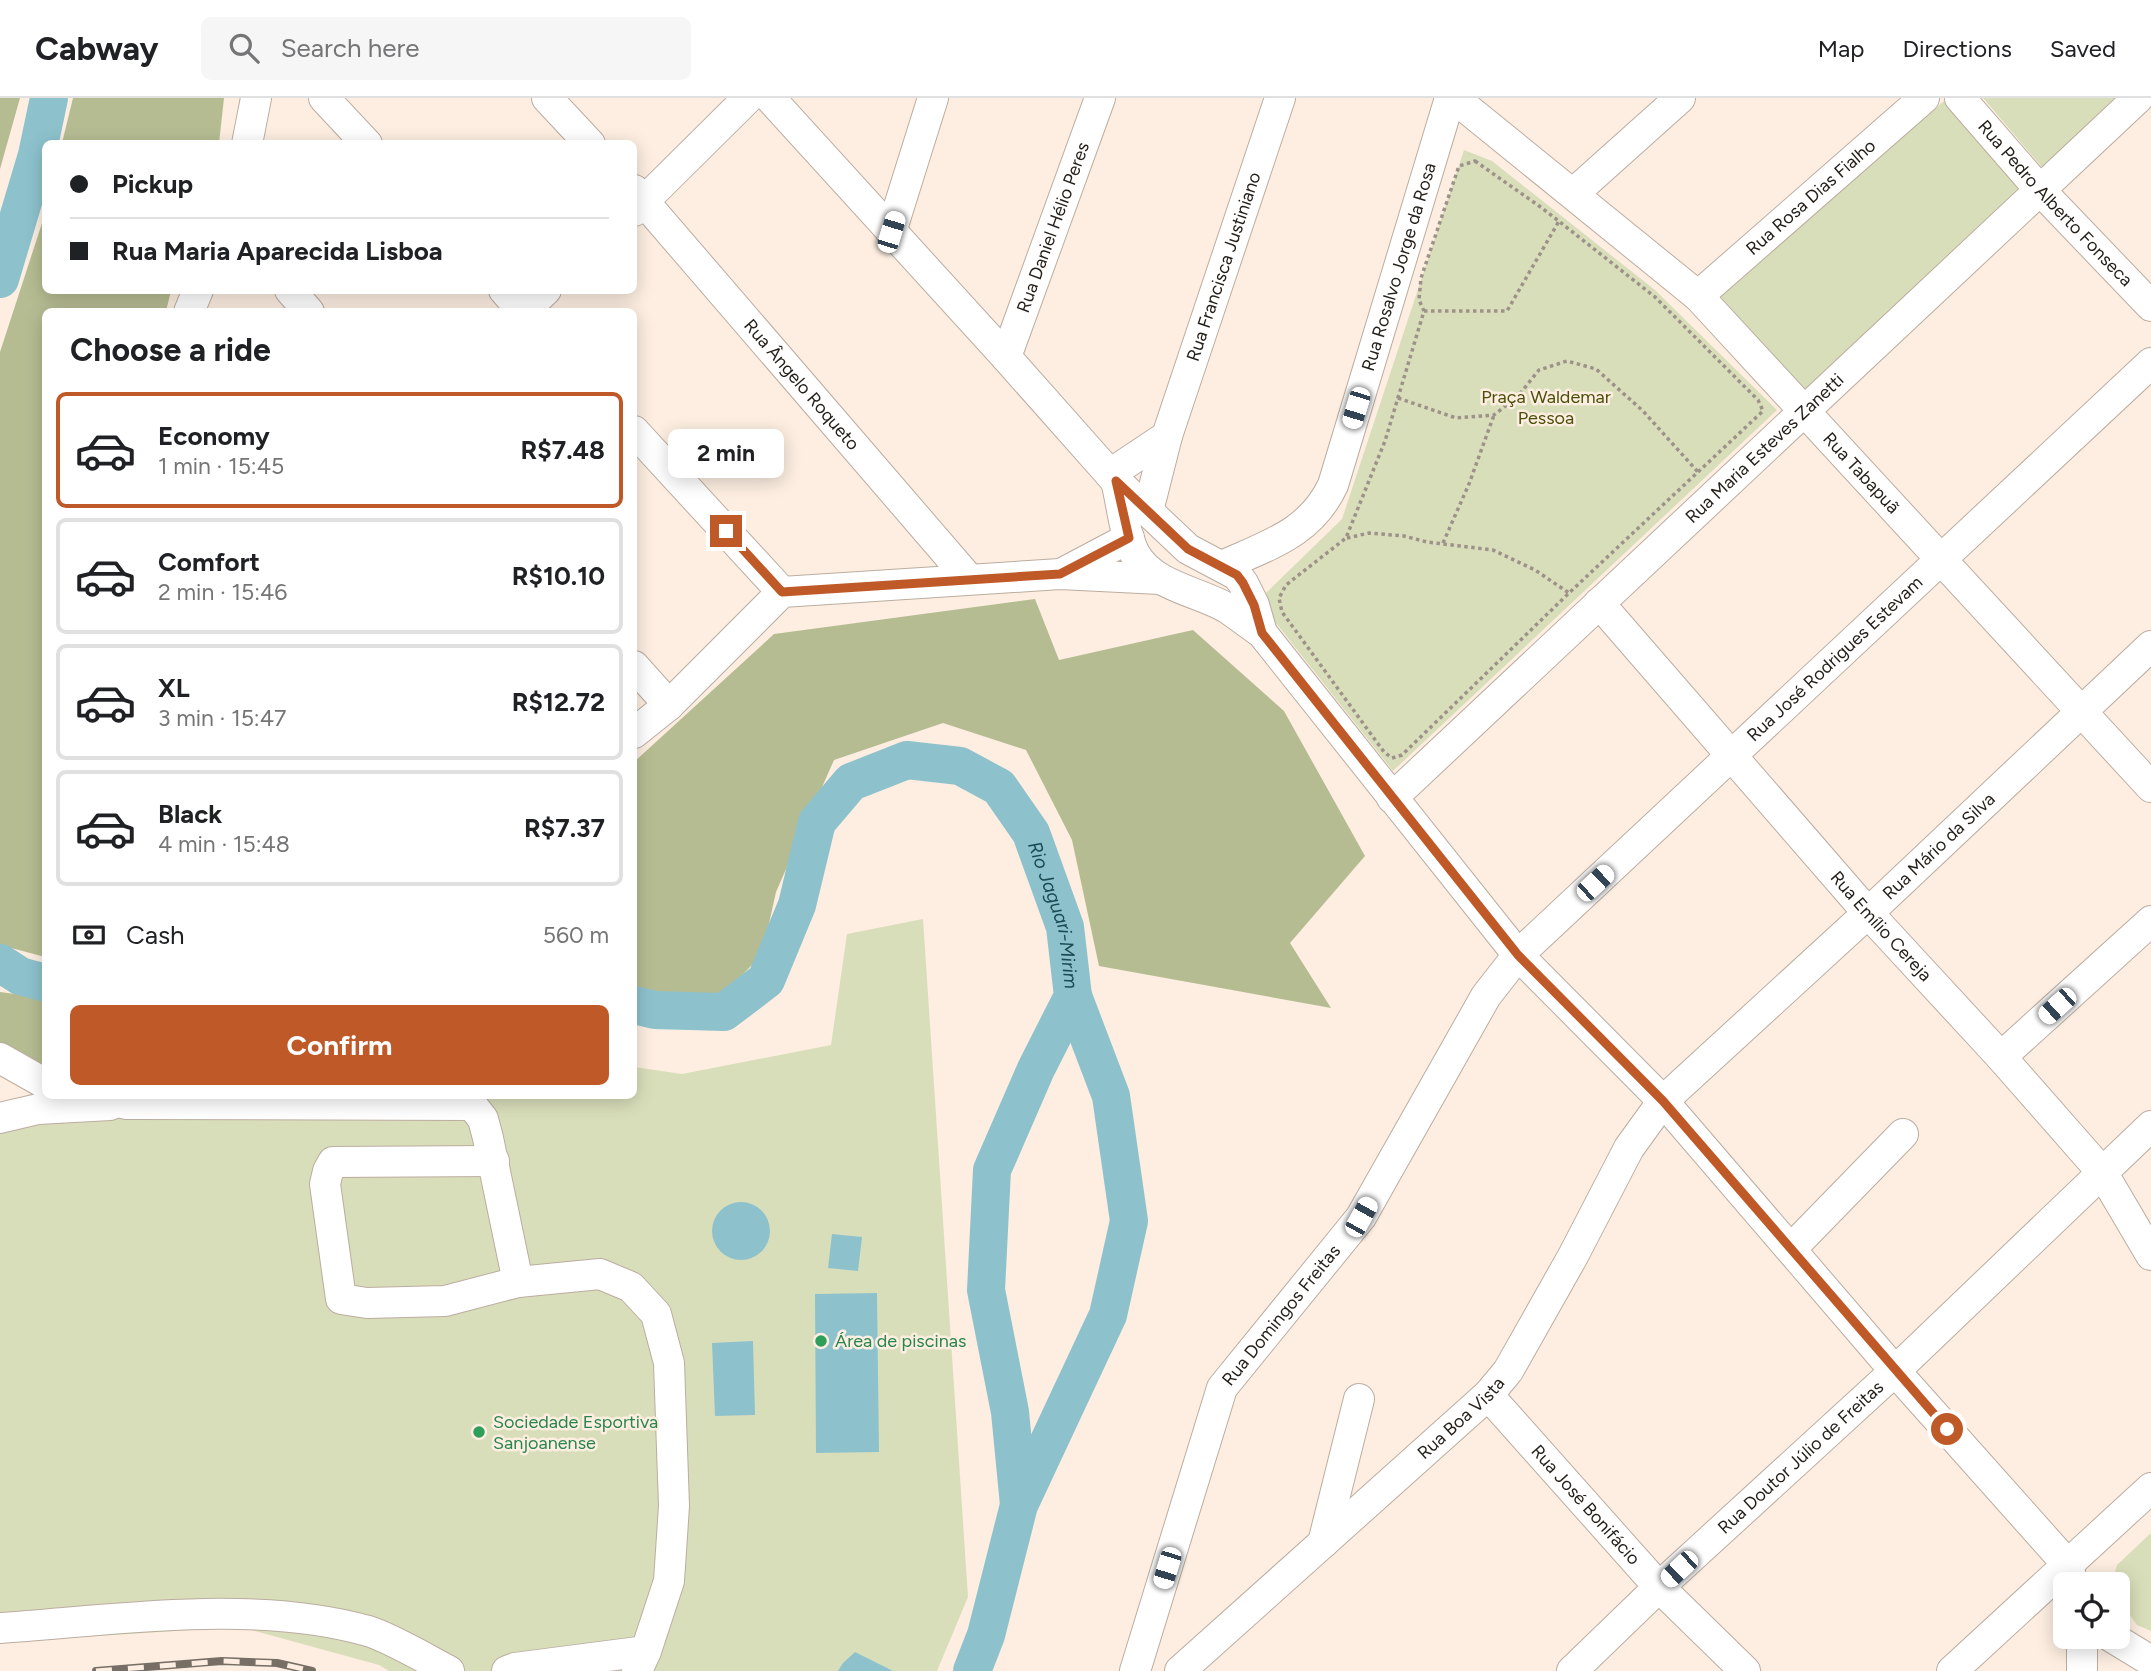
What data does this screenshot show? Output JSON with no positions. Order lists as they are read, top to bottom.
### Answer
{
  "streets": {
    "street": [
      "Rua Rosa Dias Fialho",
      "Rua Pedro Alberto Fonseca",
      "Rua Daniel Hélio Peres",
      "Rua Francisca Justiniano",
      "Rua Rosalvo Jorge da Rosa",
      "Rua Ângelo Roqueto",
      "Rua Maria Esteves Zanetti",
      "Rua Tabapuã",
      "Rua José Rodrigues Estevam",
      "Rua Mário da Silva",
      "Rua Emílio Cereja",
      "Rua Domingos Freitas",
      "Rua Boa Vista",
      "Rua Doutor Júlio de Freitas",
      "Rua José Bonifácio"
    ]
  },
  "crossings": [
    ["Rua Rosa Dias Fialho", "Rua Tabapuã"],
    ["Rua Pedro Alberto Fonseca", "Rua Maria Esteves Zanetti"],
    ["Rua Rosalvo Jorge da Rosa", "Rua Tabapuã"],
    ["Rua Maria Esteves Zanetti", "Rua Tabapuã"],
    ["Rua Maria Esteves Zanetti", "Rua Emílio Cereja"],
    ["Rua Tabapuã", "Rua José Rodrigues Estevam"],
    ["Rua Tabapuã", "Rua Mário da Silva"],
    ["Rua José Rodrigues Estevam", "Rua Emílio Cereja"],
    ["Rua José Rodrigues Estevam", "Rua Domingos Freitas"],
    ["Rua Mário da Silva", "Rua Emílio Cereja"],
    ["Rua Mário da Silva", "Rua Boa Vista"],
    ["Rua Emílio Cereja", "Rua Doutor Júlio de Freitas"],
    ["Rua Boa Vista", "Rua José Bonifácio"],
    ["Rua Doutor Júlio de Freitas", "Rua José Bonifácio"]
  ],
  "water": ["Rio Jaguari-Mirim"],
  "parks": ["Praça Waldemar Pessoa"],
  "places": ["Área de piscinas", "Sociedade Esportiva Sanjoanense"],
  "page": {
    "header": "Cabway",
    "search": "Search here",
    "nav": ["Map", "Directions", "Saved"],
    "banner": ["Pickup", "Rua Maria Aparecida Lisboa"],
    "heading": "Choose a ride",
    "list": [
      {
        "name": "Economy",
        "note": "1 min · 15:45",
        "value": "R$7.48"
      },
      {
        "name": "Comfort",
        "note": "2 min · 15:46",
        "value": "R$10.10"
      },
      {
        "name": "XL",
        "note": "3 min · 15:47",
        "value": "R$12.72"
      },
      {
        "name": "Black",
        "note": "4 min · 15:48",
        "value": "R$7.37"
      }
    ],
    "bubble": "2 min",
    "pay": ["Cash", "560 m"],
    "buttons": "Confirm"
  }
}
